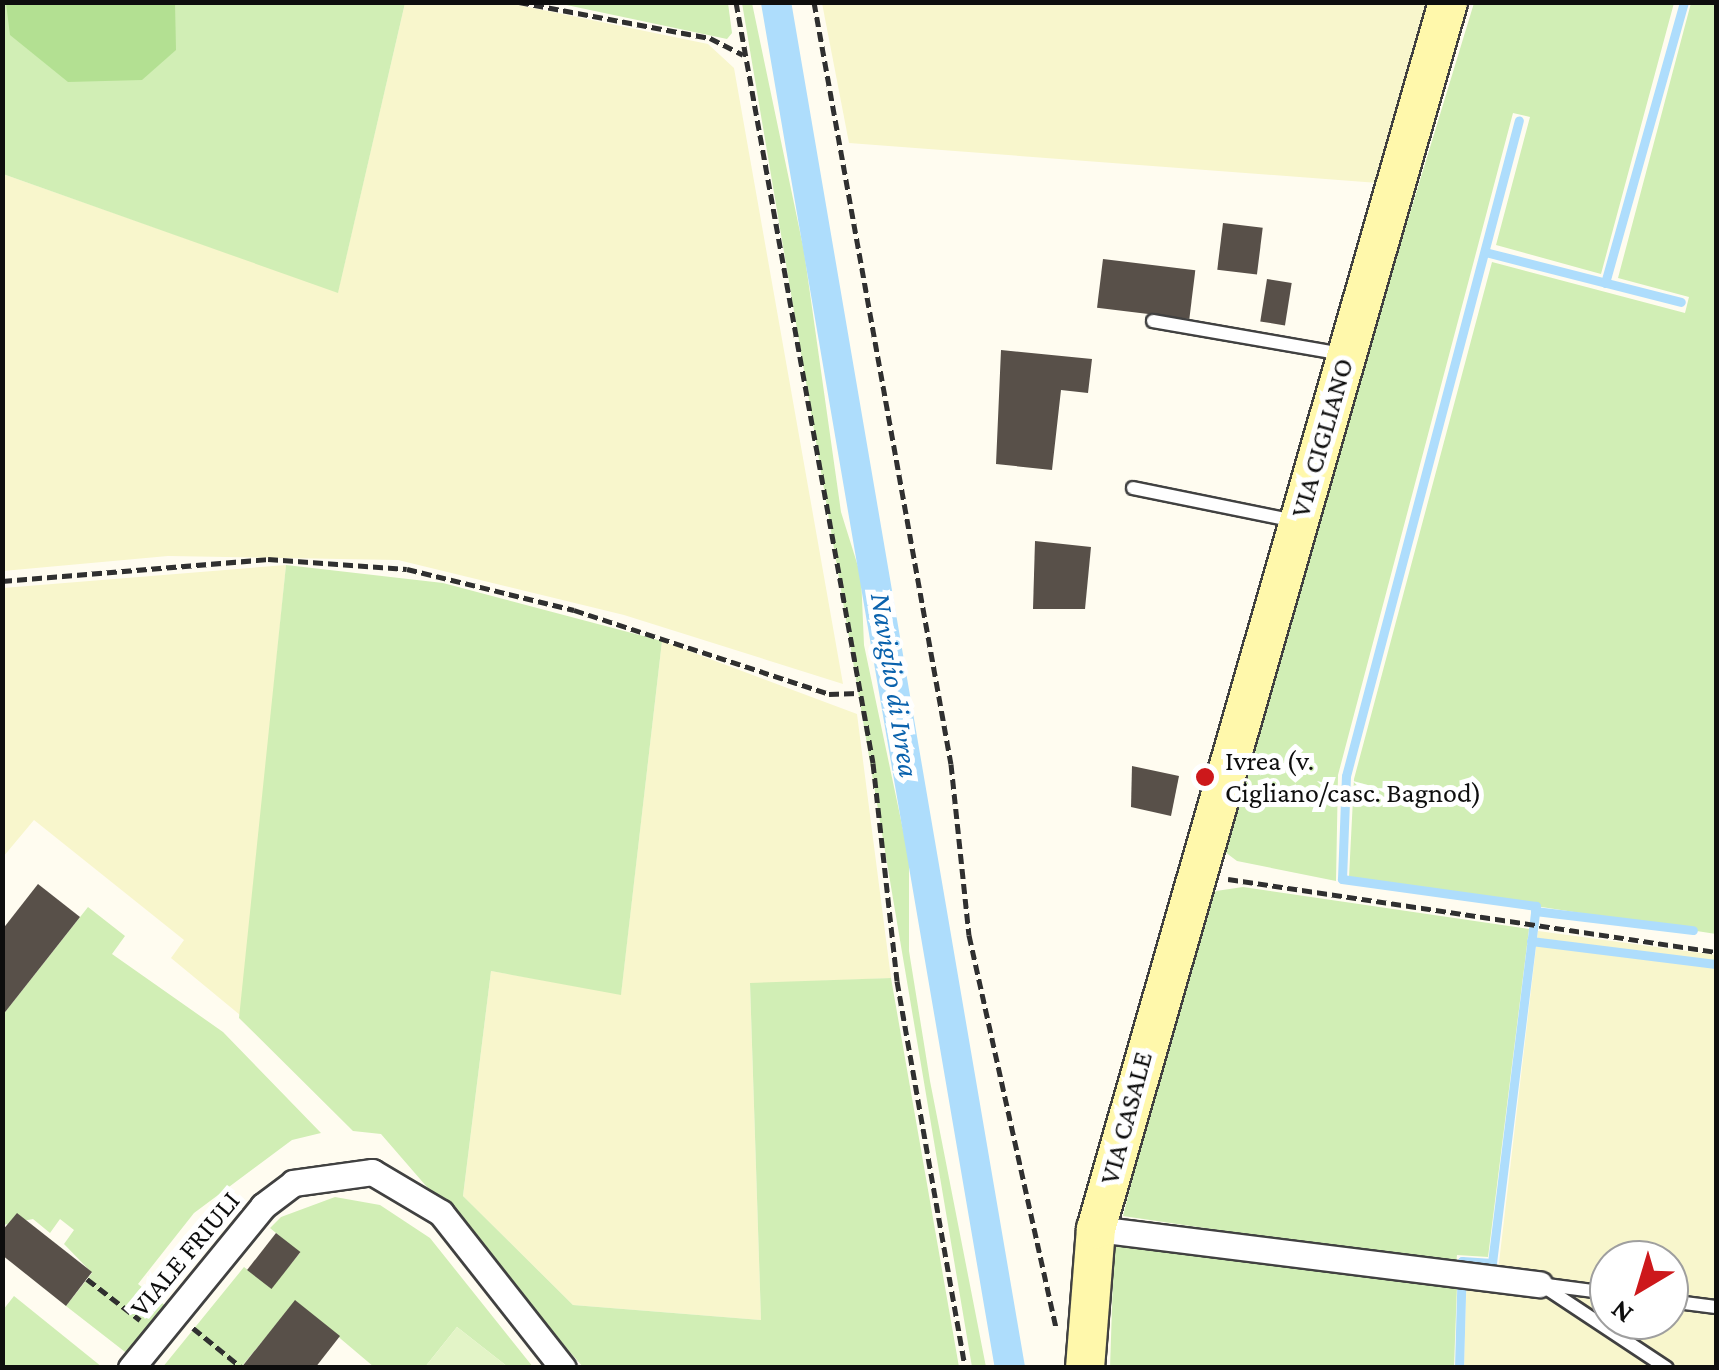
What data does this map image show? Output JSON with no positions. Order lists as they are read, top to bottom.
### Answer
{
  "streets": {
    "main road": ["VIA CIGLIANO", "VIA CASALE"],
    "street": ["VIALE FRIULI"]
  },
  "crossings": [
    ["VIA CIGLIANO", "VIA CASALE"]
  ],
  "water": ["Naviglio di Ivrea"],
  "places": ["Ivrea (v. Cigliano/casc. Bagnod)"],
  "north": "bottom left"
}
